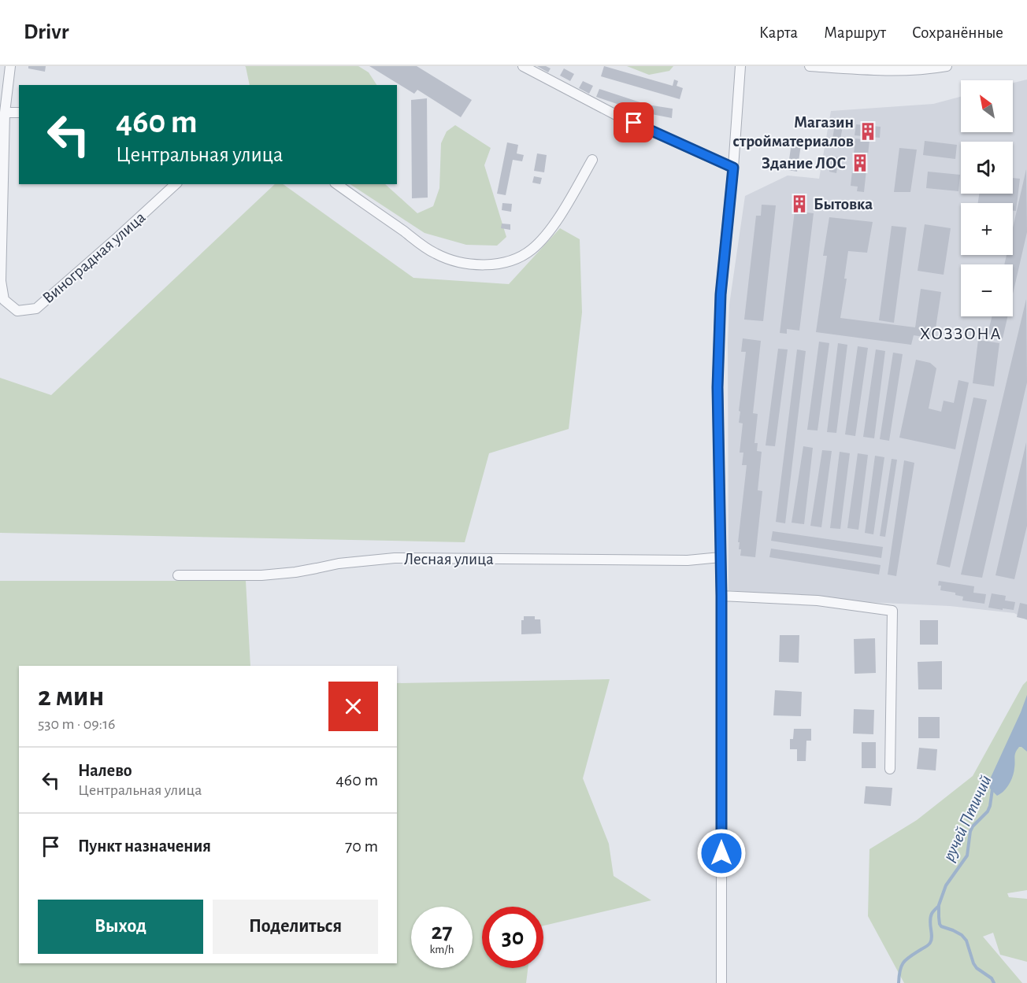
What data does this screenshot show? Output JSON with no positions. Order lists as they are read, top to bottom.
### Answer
{
  "streets": {
    "street": ["Виноградная улица", "Лесная улица"]
  },
  "districts": ["ХОЗЗОНА"],
  "water": ["ручей Птичий"],
  "places": {
    "building": ["Магазин стройматериалов", "Здание ЛОС", "Бытовка"]
  },
  "north": "top left",
  "page": {
    "header": "Drivr",
    "nav": ["Карта", "Маршрут", "Сохранённые"],
    "map_buttons": ["+", "−"],
    "turn": ["460 m", "Центральная улица"],
    "heading": ["2 мин", "530 m · 09:16"],
    "list": [
      {
        "name": "Налево",
        "note": "Центральная улица",
        "value": "460 m"
      },
      {
        "name": "Пункт назначения",
        "value": "70 m"
      }
    ],
    "buttons": ["Выход", "Поделиться"],
    "speed": "27 km/h",
    "limit": "30"
  }
}
